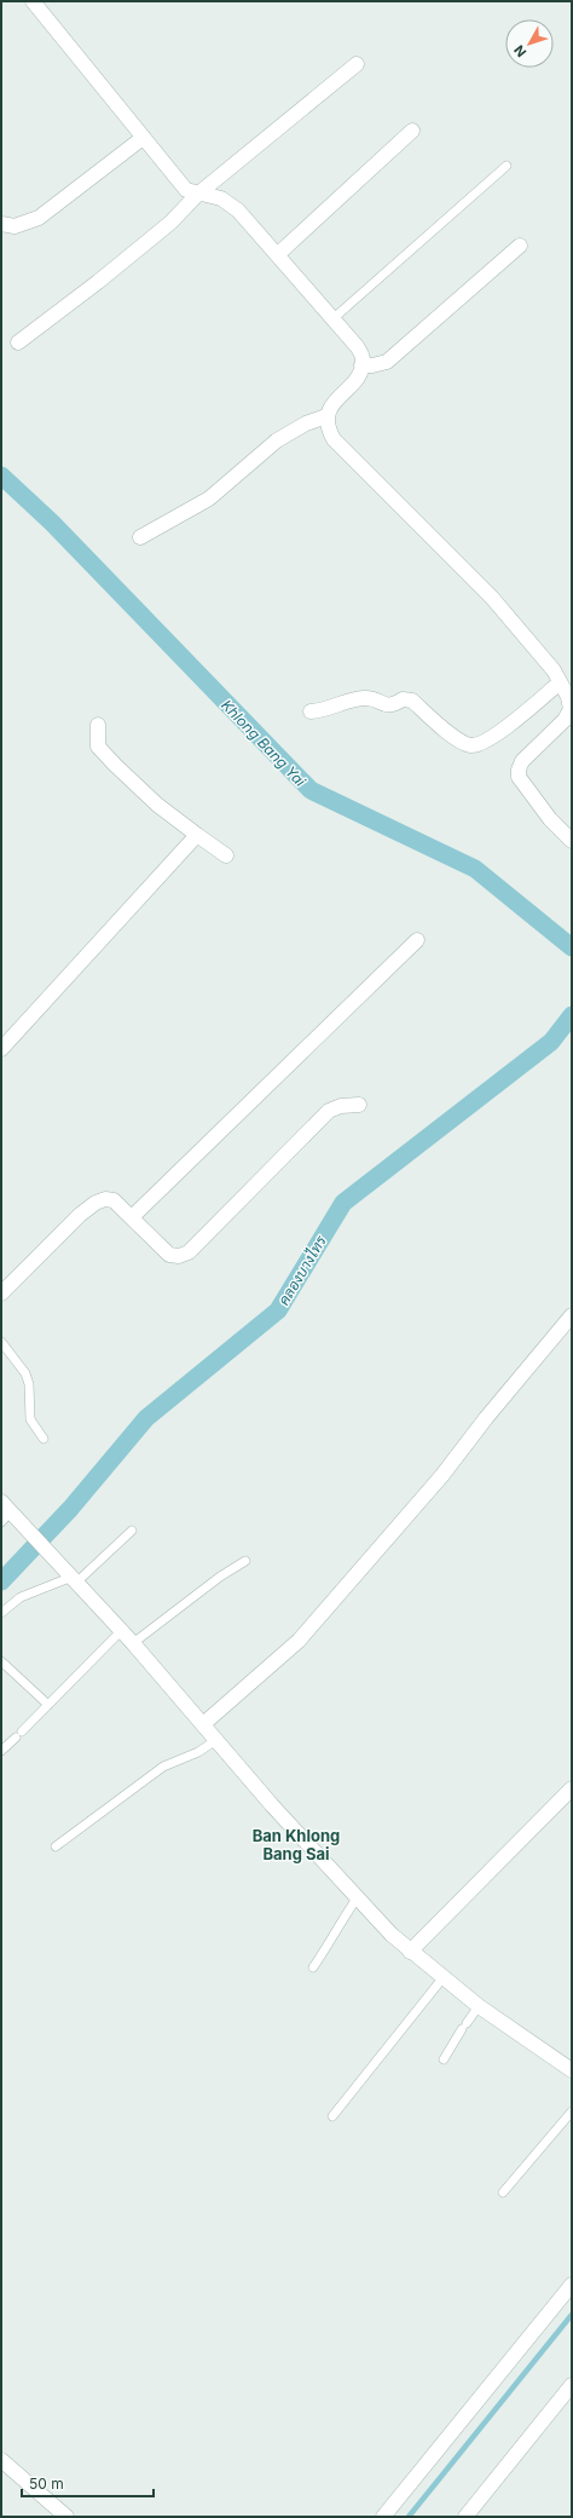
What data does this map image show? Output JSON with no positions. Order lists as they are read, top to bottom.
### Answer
{
  "districts": ["Ban Khlong Bang Sai"],
  "water": ["Khlong Bang Yai", "คลองบางไทร"],
  "scale_bar": "50 m",
  "north": "bottom left"
}
